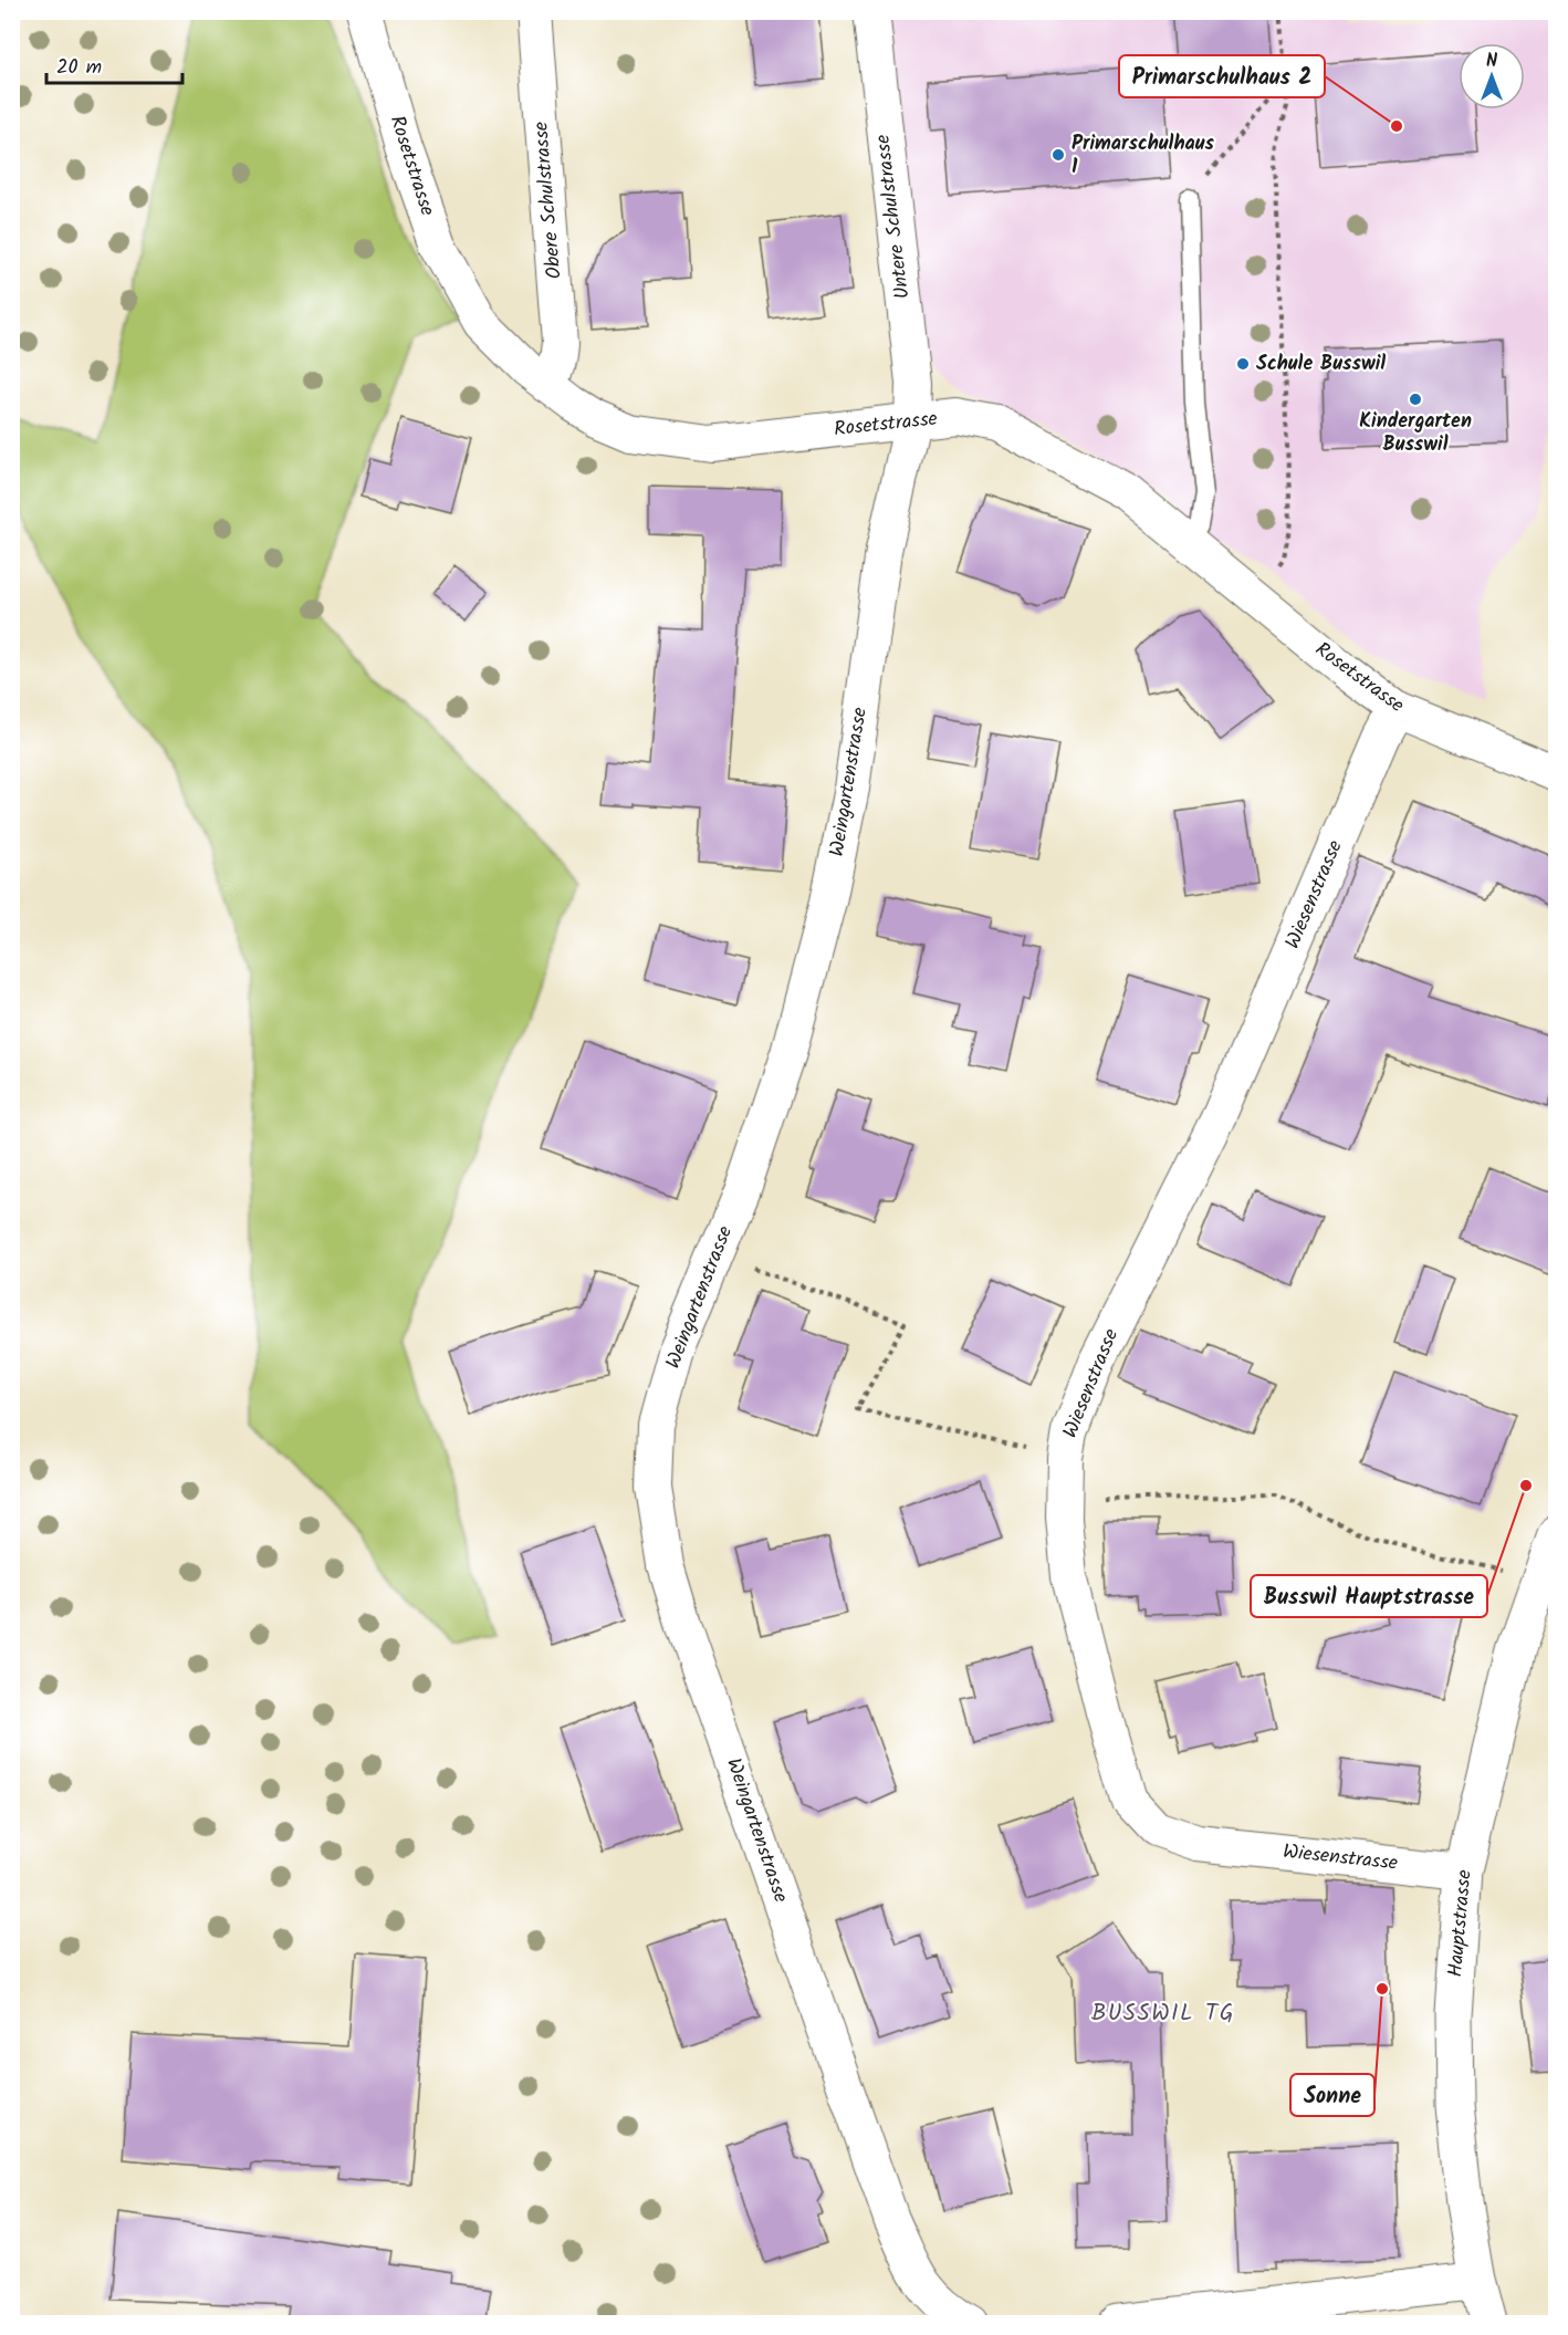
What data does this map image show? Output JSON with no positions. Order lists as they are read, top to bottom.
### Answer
{
  "streets": {
    "street": [
      "Rosetstrasse",
      "Obere Schulstrasse",
      "Untere Schulstrasse",
      "Weingartenstrasse",
      "Wiesenstrasse",
      "Hauptstrasse"
    ]
  },
  "crossings": [
    ["Rosetstrasse", "Obere Schulstrasse"],
    ["Rosetstrasse", "Untere Schulstrasse"],
    ["Rosetstrasse", "Weingartenstrasse"],
    ["Rosetstrasse", "Wiesenstrasse"],
    ["Untere Schulstrasse", "Weingartenstrasse"],
    ["Wiesenstrasse", "Hauptstrasse"]
  ],
  "districts": ["BUSSWIL TG"],
  "places": [
    "Primarschulhaus 2",
    "Primarschulhaus 1",
    "Schule Busswil",
    "Kindergarten Busswil",
    "Busswil Hauptstrasse",
    "Sonne"
  ],
  "scale_bar": "20 m",
  "north": "top"
}
